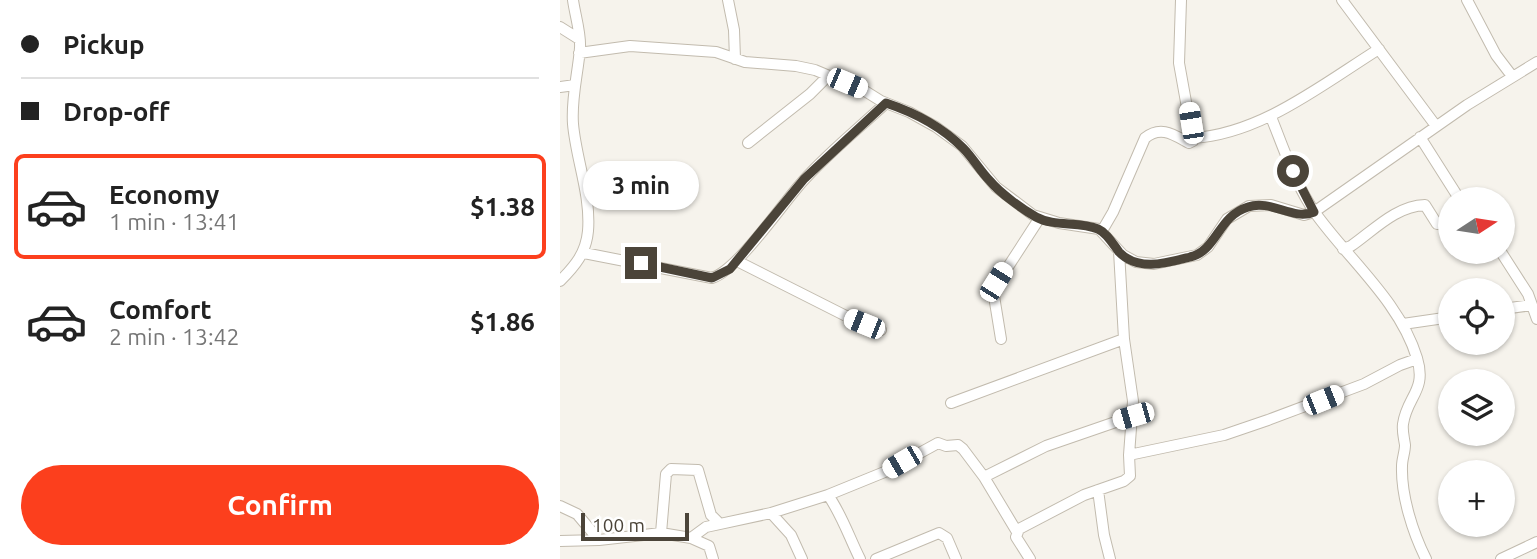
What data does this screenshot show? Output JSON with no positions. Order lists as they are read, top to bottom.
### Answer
{
  "scale_bar": "100 m",
  "north": "right",
  "page": {
    "banner": ["Pickup", "Drop-off"],
    "list": [
      {
        "name": "Economy",
        "note": "1 min · 13:41",
        "value": "$1.38"
      },
      {
        "name": "Comfort",
        "note": "2 min · 13:42",
        "value": "$1.86"
      }
    ],
    "bubble": "3 min",
    "map_buttons": "+",
    "buttons": "Confirm",
    "scale": "100 m"
  }
}
